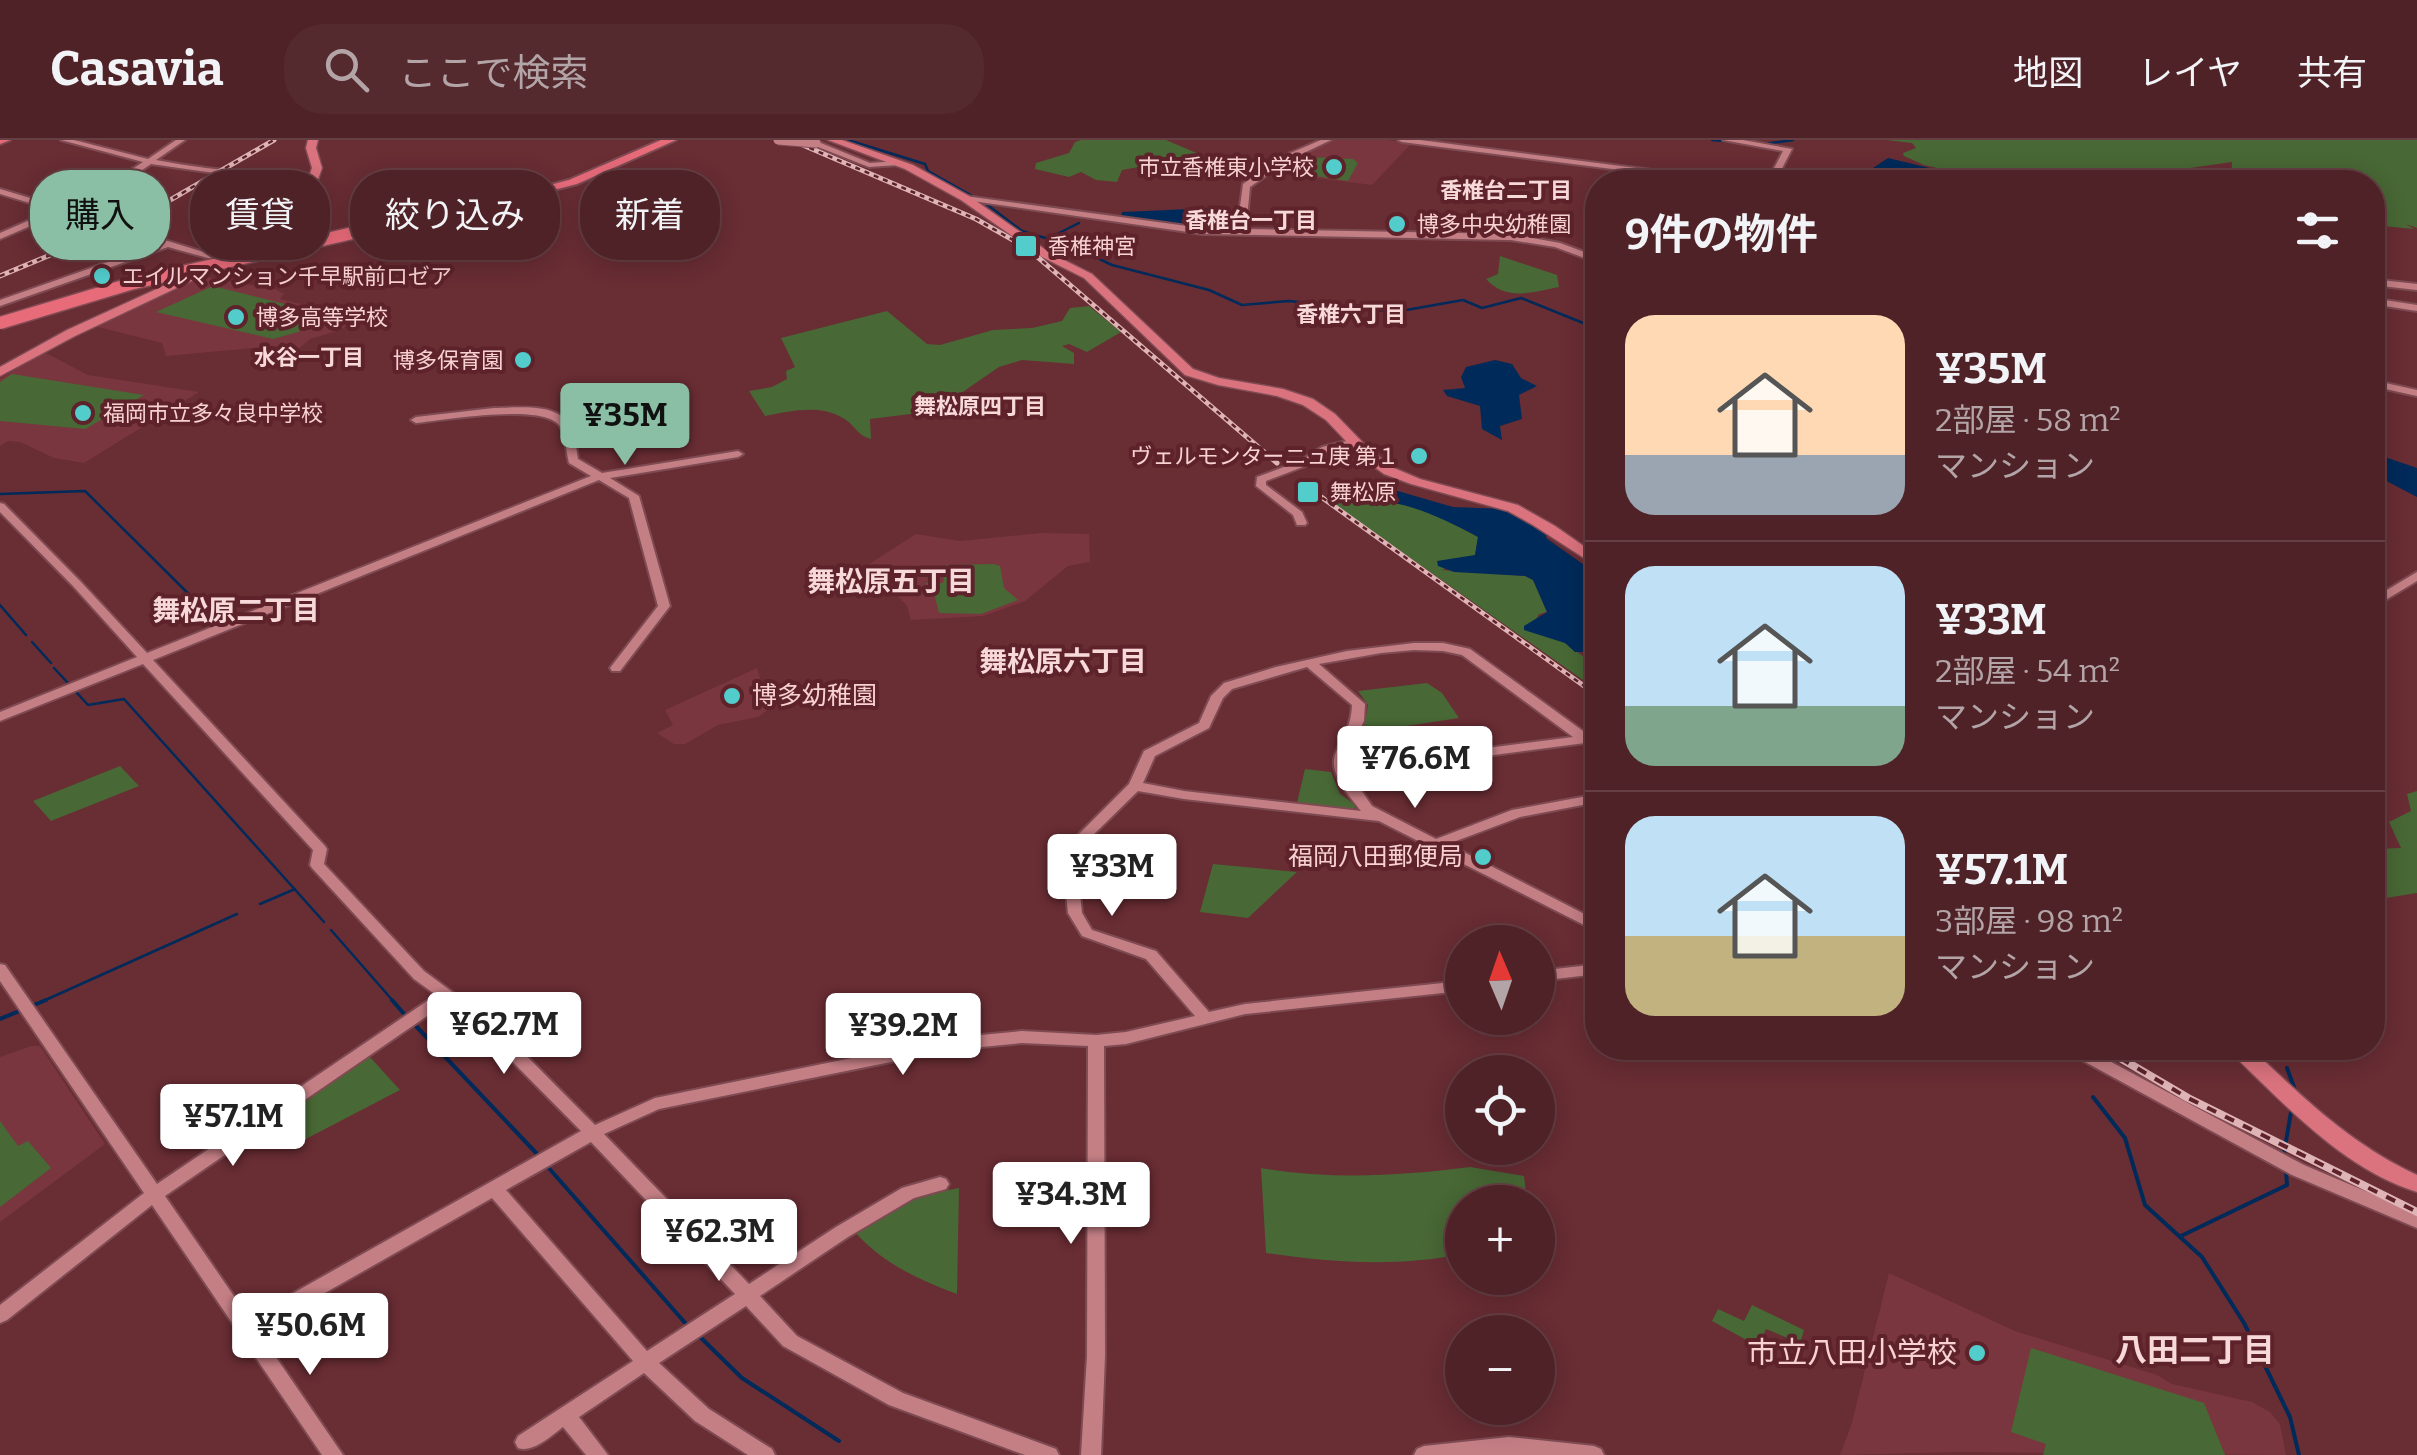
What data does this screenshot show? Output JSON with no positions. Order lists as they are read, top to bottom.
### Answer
{
  "districts": [
    "香椎台二丁目",
    "香椎台一丁目",
    "香椎六丁目",
    "水谷一丁目",
    "舞松原四丁目",
    "舞松原五丁目",
    "舞松原二丁目",
    "舞松原六丁目",
    "八田二丁目"
  ],
  "places": {
    "other": [
      "市立香椎東小学校",
      "博多中央幼稚園",
      "エイルマンション千早駅前ロゼア",
      "博多高等学校",
      "博多保育園",
      "福岡市立多々良中学校",
      "ヴェルモンターニュ庚 第１",
      "博多幼稚園",
      "福岡八田郵便局",
      "市立八田小学校"
    ],
    "transit": ["香椎神宮", "舞松原"]
  },
  "north": "top",
  "page": {
    "header": "Casavia",
    "search": "ここで検索",
    "nav": ["地図", "レイヤ", "共有"],
    "chip": [
      "購入",
      "賃貸",
      "絞り込み",
      "新着"
    ],
    "heading": "9件の物件",
    "list": [
      {
        "name": "¥35M",
        "note": "2部屋 · 58 m² · マンション"
      },
      {
        "name": "¥33M",
        "note": "2部屋 · 54 m² · マンション"
      },
      {
        "name": "¥57.1M",
        "note": "3部屋 · 98 m² · マンション"
      }
    ],
    "price": [
      "¥35M",
      "¥76.6M",
      "¥33M",
      "¥62.7M",
      "¥39.2M",
      "¥57.1M",
      "¥34.3M",
      "¥62.3M",
      "¥50.6M"
    ],
    "map_buttons": ["+", "−"]
  }
}
